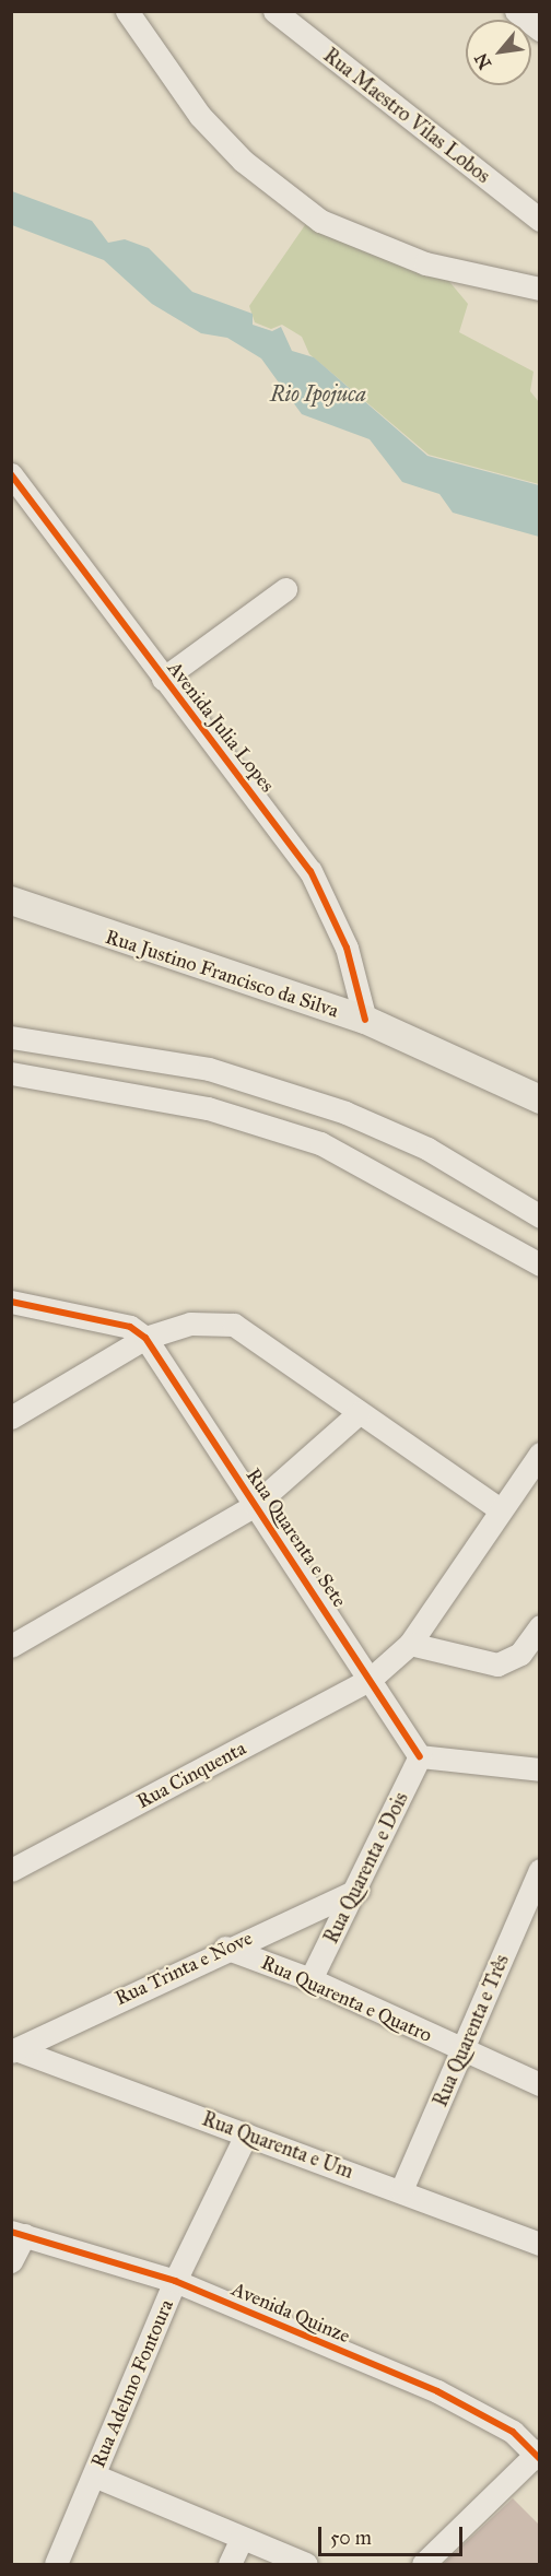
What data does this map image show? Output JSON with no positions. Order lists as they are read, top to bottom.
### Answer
{
  "streets": {
    "main road": ["Rua Justino Francisco da Silva"],
    "street": [
      "Rua Maestro Vilas Lobos",
      "Avenida Julia Lopes",
      "Rua Quarenta e Sete",
      "Rua Cinquenta",
      "Rua Quarenta e Dois",
      "Rua Trinta e Nove",
      "Rua Quarenta e Quatro",
      "Rua Quarenta e Três",
      "Rua Quarenta e Um",
      "Avenida Quinze",
      "Rua Adelmo Fontoura"
    ]
  },
  "crossings": [
    ["Avenida Julia Lopes", "Rua Justino Francisco da Silva"],
    ["Rua Quarenta e Sete", "Rua Cinquenta"],
    ["Rua Quarenta e Sete", "Rua Quarenta e Dois"],
    ["Rua Quarenta e Dois", "Rua Trinta e Nove"],
    ["Rua Quarenta e Dois", "Rua Quarenta e Quatro"],
    ["Rua Trinta e Nove", "Rua Quarenta e Quatro"],
    ["Rua Trinta e Nove", "Rua Quarenta e Um"],
    ["Rua Quarenta e Quatro", "Rua Quarenta e Três"],
    ["Rua Quarenta e Três", "Rua Quarenta e Um"],
    ["Rua Quarenta e Um", "Rua Adelmo Fontoura"],
    ["Avenida Quinze", "Rua Adelmo Fontoura"]
  ],
  "water": ["Rio Ipojuca"],
  "scale_bar": "50 m",
  "north": "bottom left"
}
